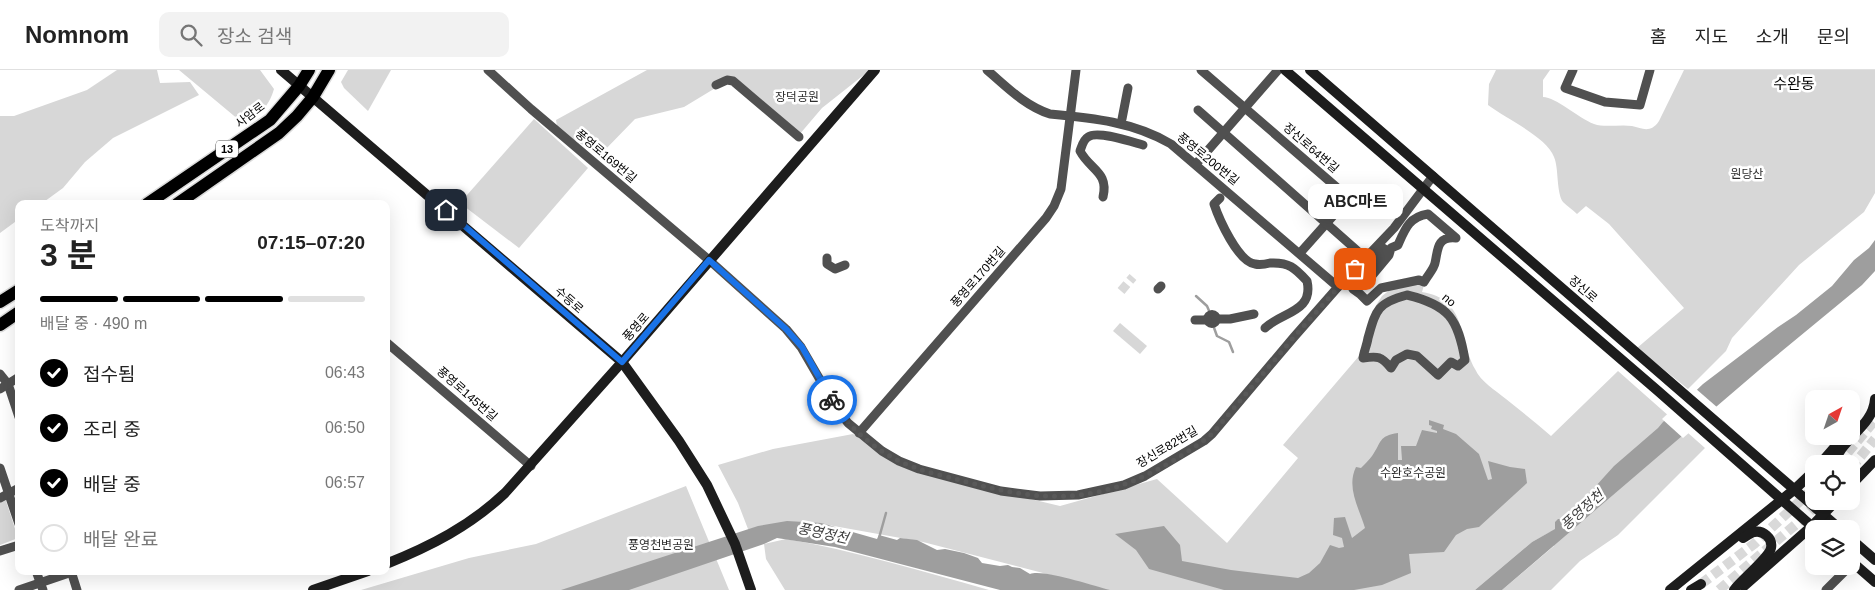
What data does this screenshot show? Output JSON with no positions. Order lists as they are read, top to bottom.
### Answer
{
  "streets": {
    "main road": [
      "사암로",
      "13",
      "장신로",
      "수등로",
      "풍영로"
    ],
    "street": [
      "장신로64번길",
      "풍영로169번길",
      "풍영로200번길",
      "풍영로170번길",
      "no",
      "풍영로145번길",
      "장신로82번길"
    ]
  },
  "crossings": [
    ["사암로", "수등로"],
    ["장신로64번길", "풍영로200번길"],
    ["13", "수등로"],
    ["풍영로169번길", "풍영로"],
    ["풍영로200번길", "풍영로170번길"],
    ["풍영로200번길", "장신로82번길"],
    ["풍영로170번길", "장신로82번길"],
    ["장신로", "장신로82번길"],
    ["수등로", "풍영로"],
    ["풍영로", "풍영로145번길"]
  ],
  "districts": ["수완동"],
  "water": ["풍영정천"],
  "parks": [
    "장덕공원",
    "원당산",
    "수완호수공원",
    "풍영천변공원"
  ],
  "places": ["ABC마트"],
  "north": "top right",
  "page": {
    "header": "Nomnom",
    "search": "장소 검색",
    "nav": [
      "홈",
      "지도",
      "소개",
      "문의"
    ],
    "bubble": "ABC마트",
    "heading": ["3 분", "도착까지", "07:15–07:20"],
    "bar": "배달 중 · 490 m",
    "list": [
      ["접수됨", "06:43"],
      ["조리 중", "06:50"],
      ["배달 중", "06:57"],
      "배달 완료"
    ]
  }
}
